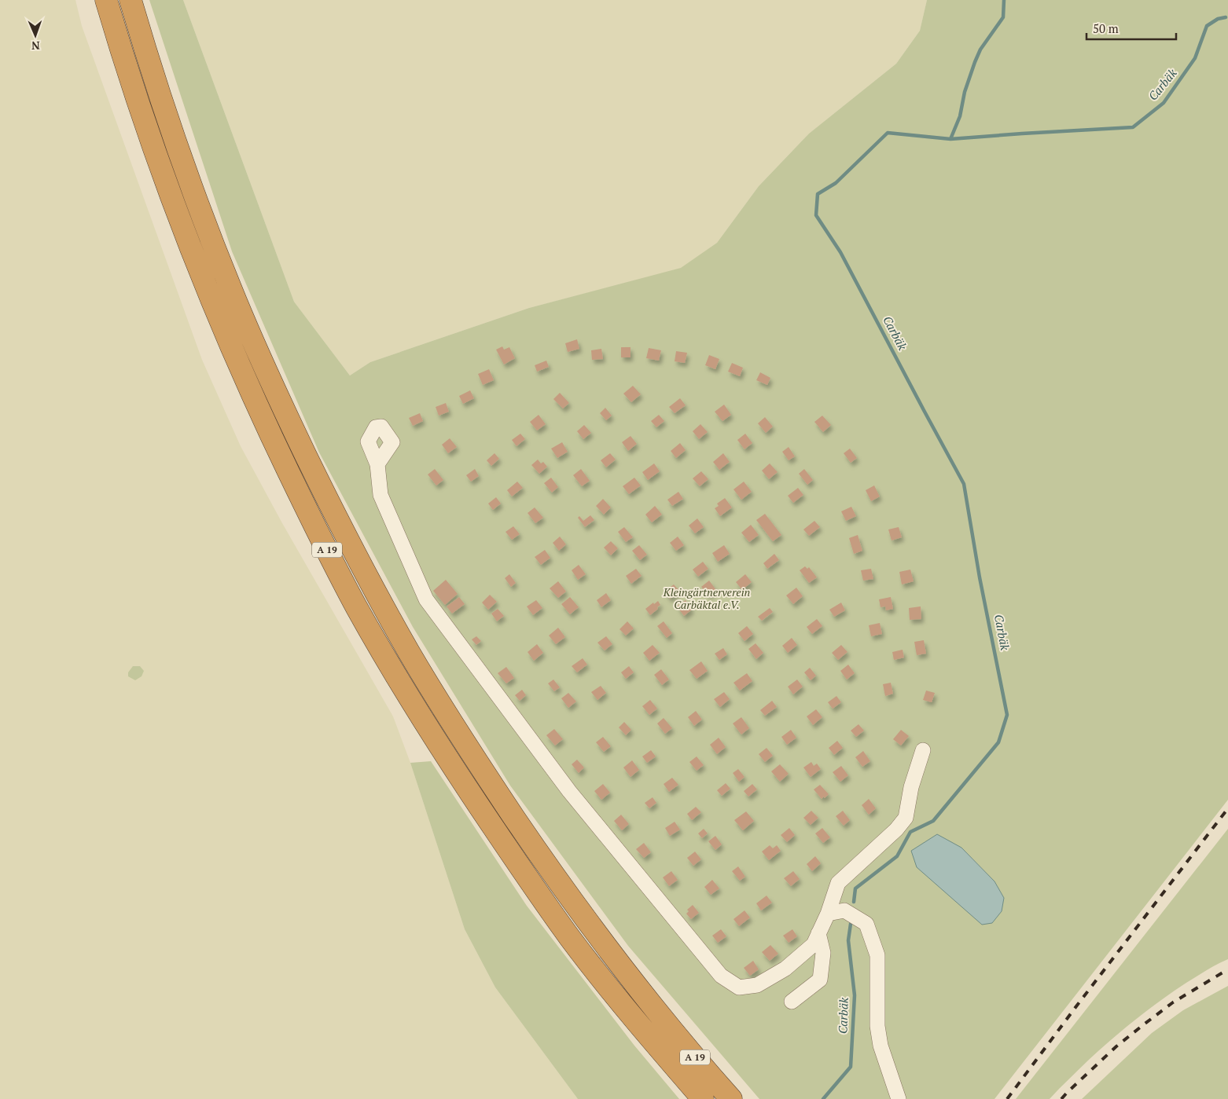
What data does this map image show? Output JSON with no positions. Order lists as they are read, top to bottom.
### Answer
{
  "streets": {
    "highway": ["A 19"]
  },
  "water": ["Carbäk"],
  "parks": ["Kleingärtnerverein Carbäktal e.V."],
  "scale_bar": "50 m",
  "north": "bottom"
}
